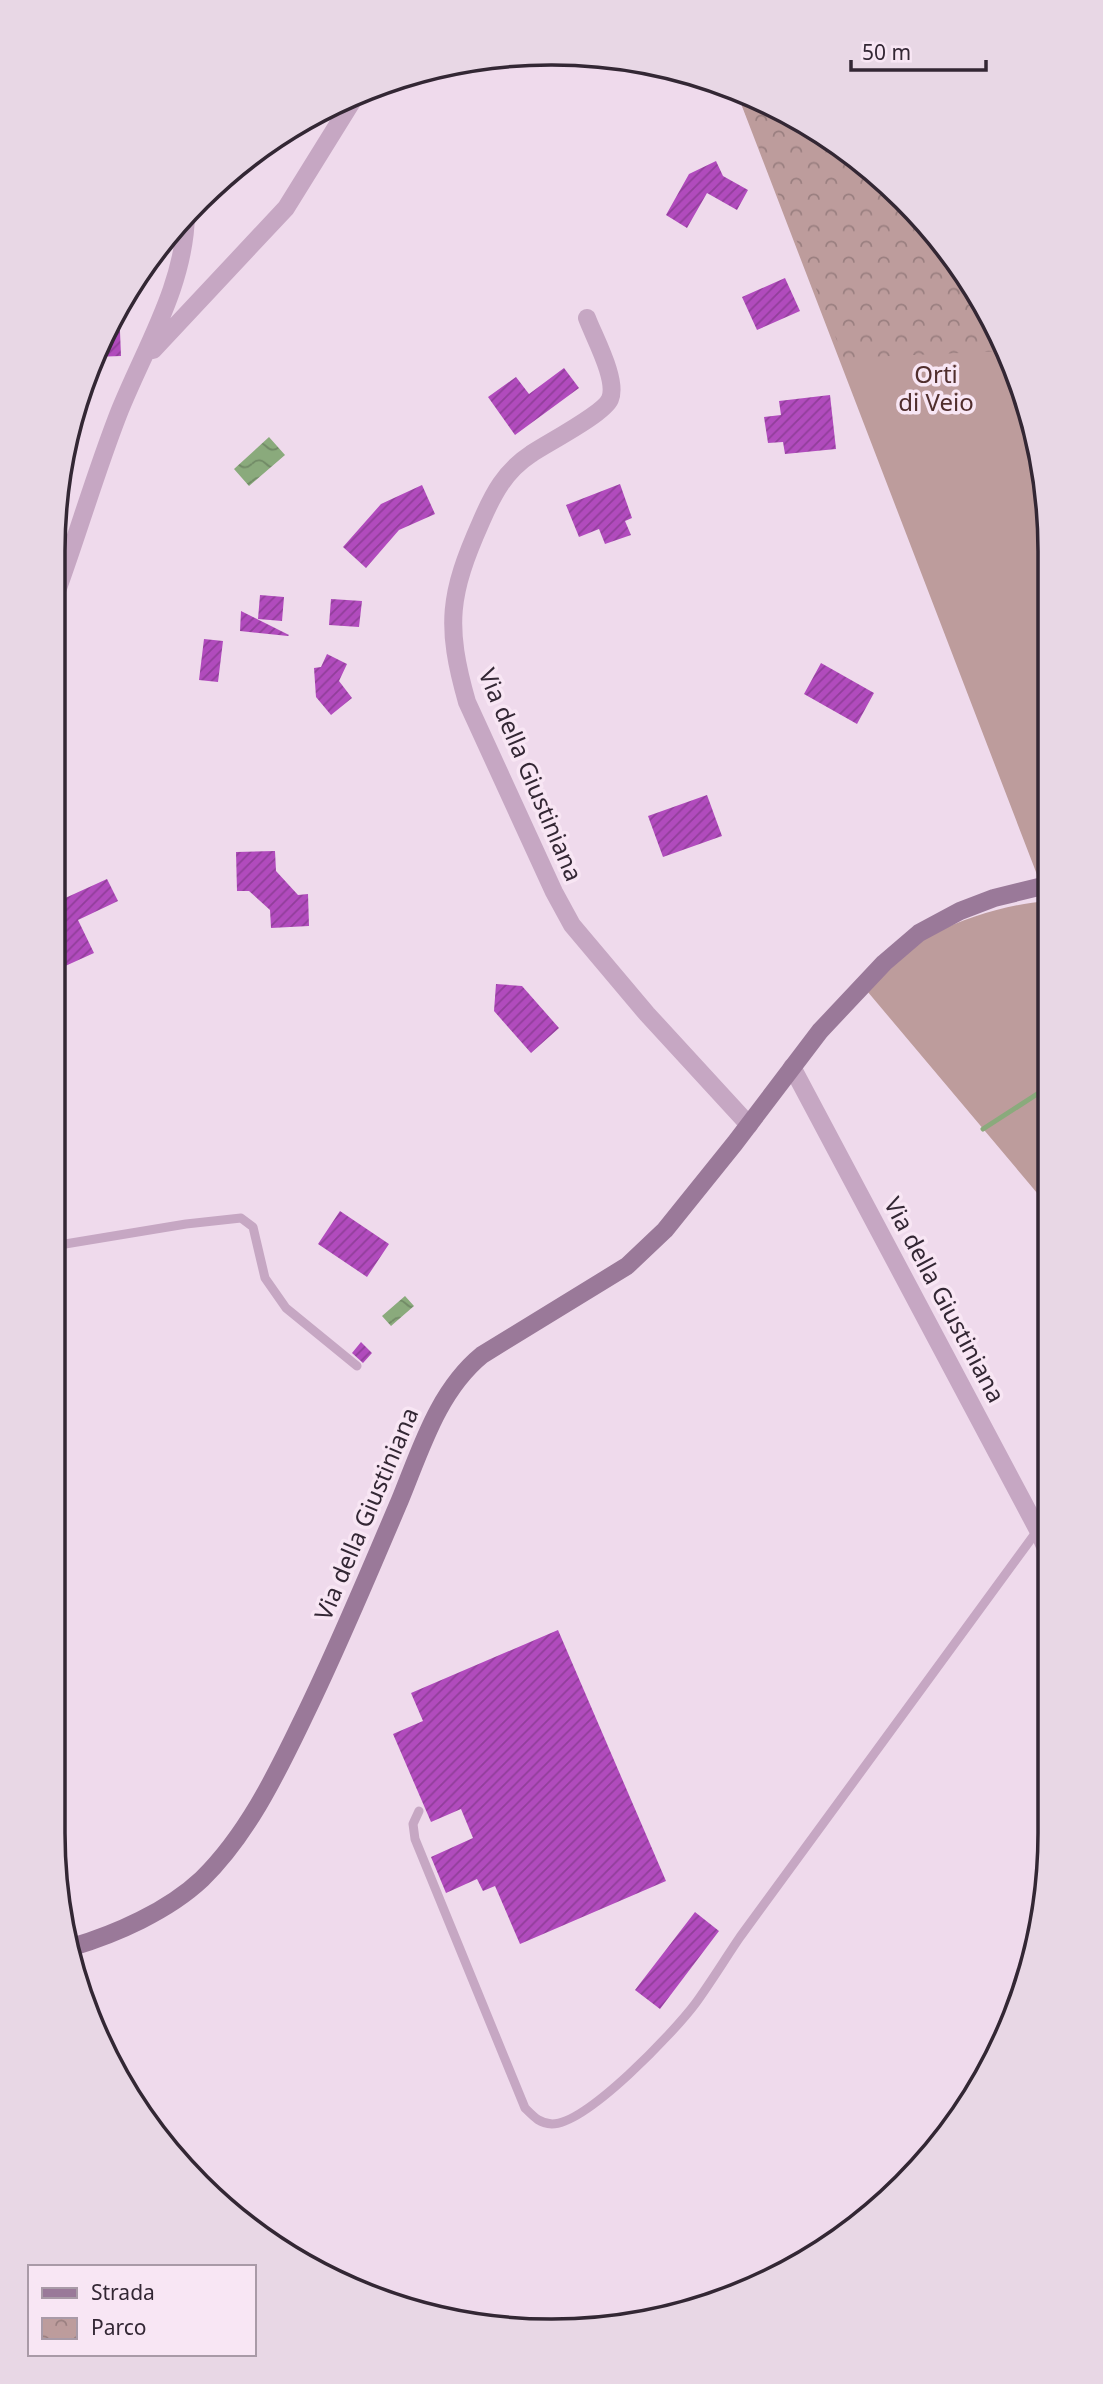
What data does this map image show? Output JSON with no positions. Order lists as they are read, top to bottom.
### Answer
{
  "streets": {
    "street": ["Via della Giustiniana"]
  },
  "parks": ["Orti di Veio"],
  "legend": ["Strada", "Parco"],
  "scale_bar": "50 m"
}
